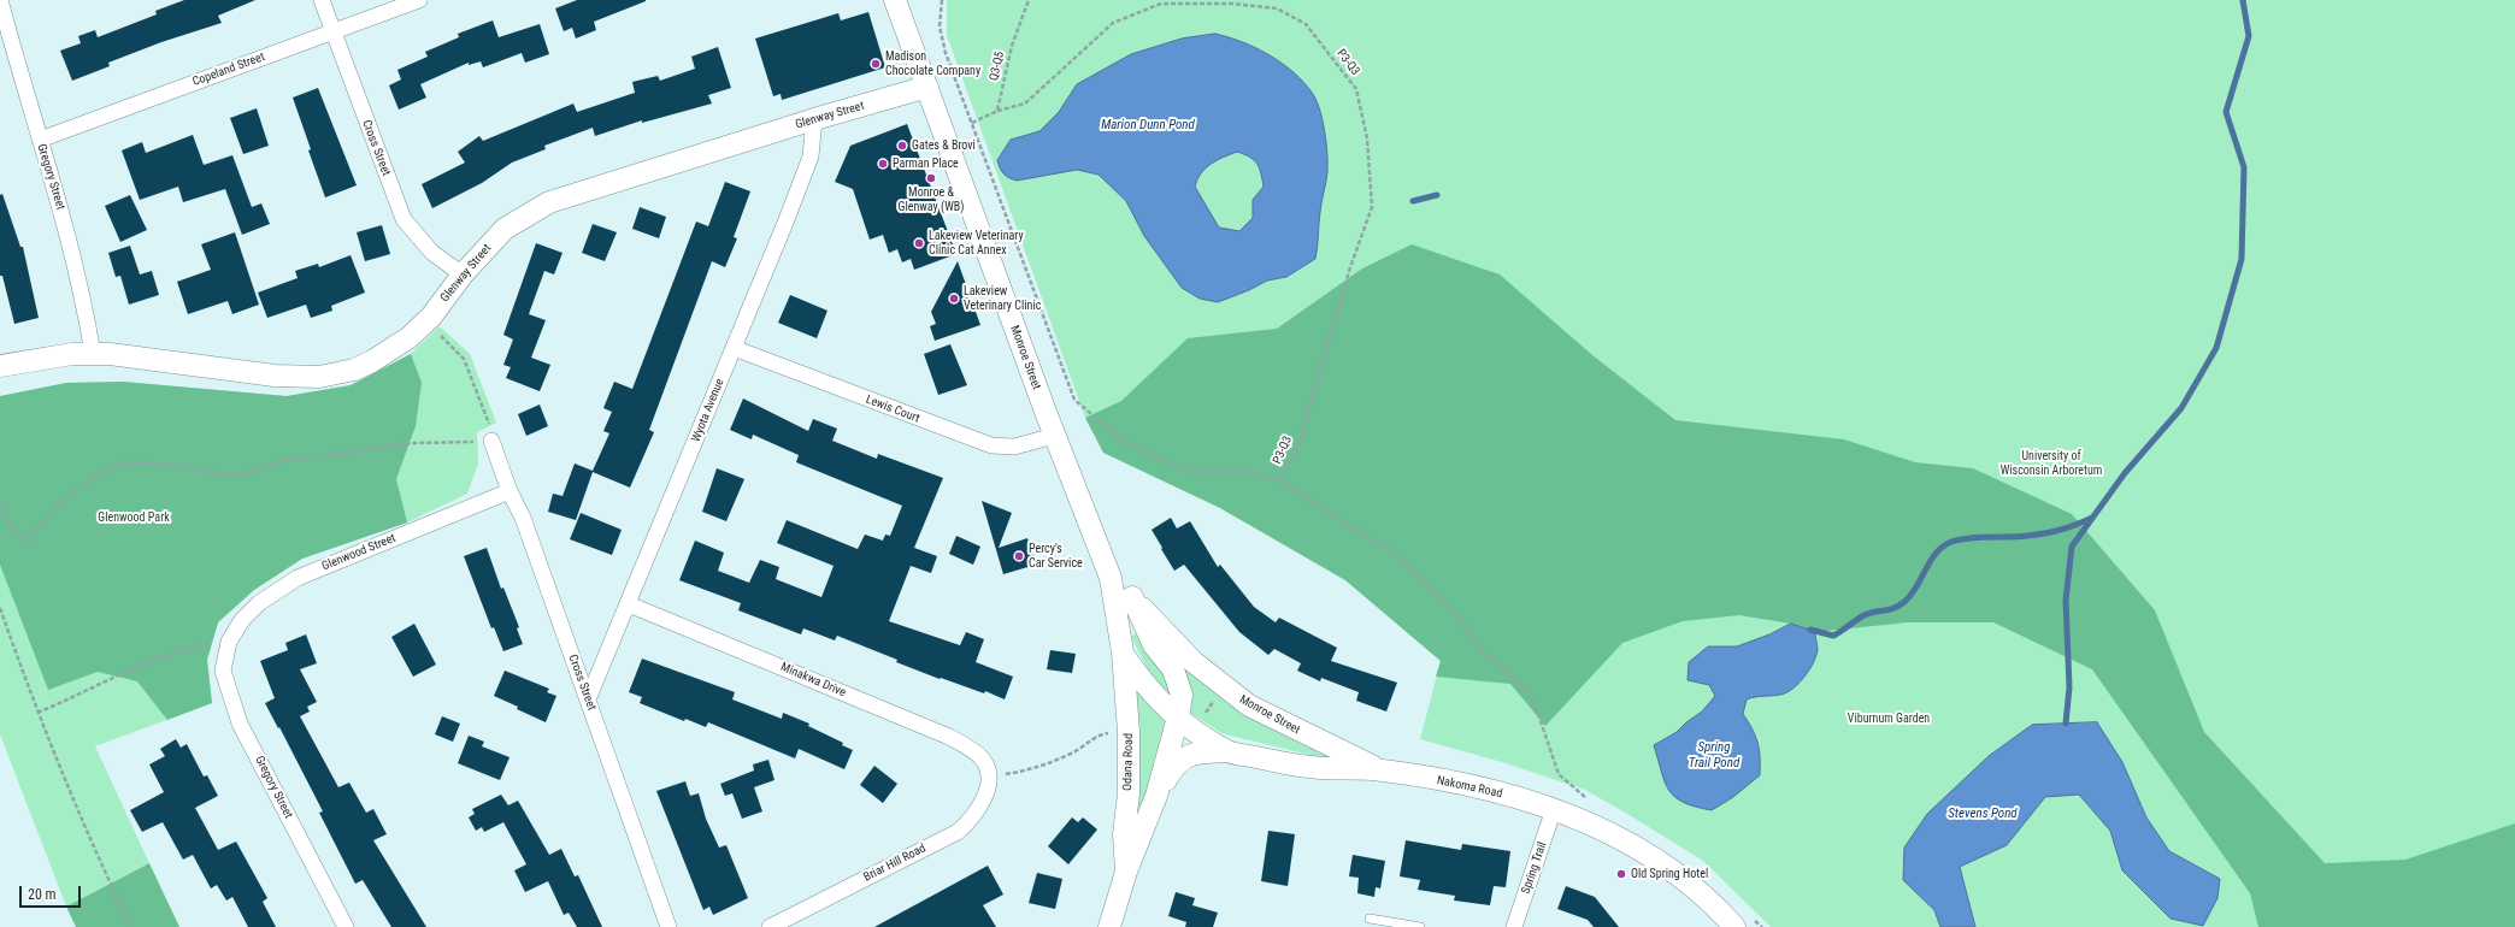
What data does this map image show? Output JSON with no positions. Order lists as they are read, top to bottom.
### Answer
{
  "streets": {
    "main road": [
      "Glenway Street",
      "Monroe Street",
      "Odana Road",
      "Nakoma Road"
    ],
    "street": [
      "Copeland Street",
      "Cross Street",
      "Gregory Street",
      "Lewis Court",
      "Wyota Avenue",
      "Glenwood Street",
      "Minakwa Drive",
      "Briar Hill Road",
      "Spring Trail"
    ],
    "path": ["P3-Q3", "Q3-Q5"]
  },
  "crossings": [
    ["P3-Q3", "Q3-Q5"],
    ["Copeland Street", "Cross Street"],
    ["Copeland Street", "Gregory Street"],
    ["Glenway Street", "Cross Street"],
    ["Glenway Street", "Gregory Street"],
    ["Glenway Street", "Monroe Street"],
    ["Glenway Street", "Wyota Avenue"],
    ["Cross Street", "Wyota Avenue"],
    ["Cross Street", "Glenwood Street"],
    ["Gregory Street", "Glenwood Street"],
    ["Monroe Street", "Lewis Court"],
    ["Monroe Street", "Odana Road"],
    ["Monroe Street", "Nakoma Road"],
    ["Lewis Court", "Wyota Avenue"],
    ["Wyota Avenue", "Minakwa Drive"],
    ["Minakwa Drive", "Briar Hill Road"],
    ["Odana Road", "Nakoma Road"],
    ["Nakoma Road", "Spring Trail"]
  ],
  "water": ["Marion Dunn Pond", "Spring Trail Pond", "Stevens Pond"],
  "parks": ["University of Wisconsin Arboretum", "Glenwood Park", "Viburnum Garden"],
  "places": [
    "Madison Chocolate Company",
    "Gates & Brovi",
    "Parman Place",
    "Monroe & Glenway (WB)",
    "Lakeview Veterinary Clinic Cat Annex",
    "Lakeview Veterinary Clinic",
    "Percy's Car Service",
    "Old Spring Hotel"
  ],
  "scale_bar": "20 m"
}
